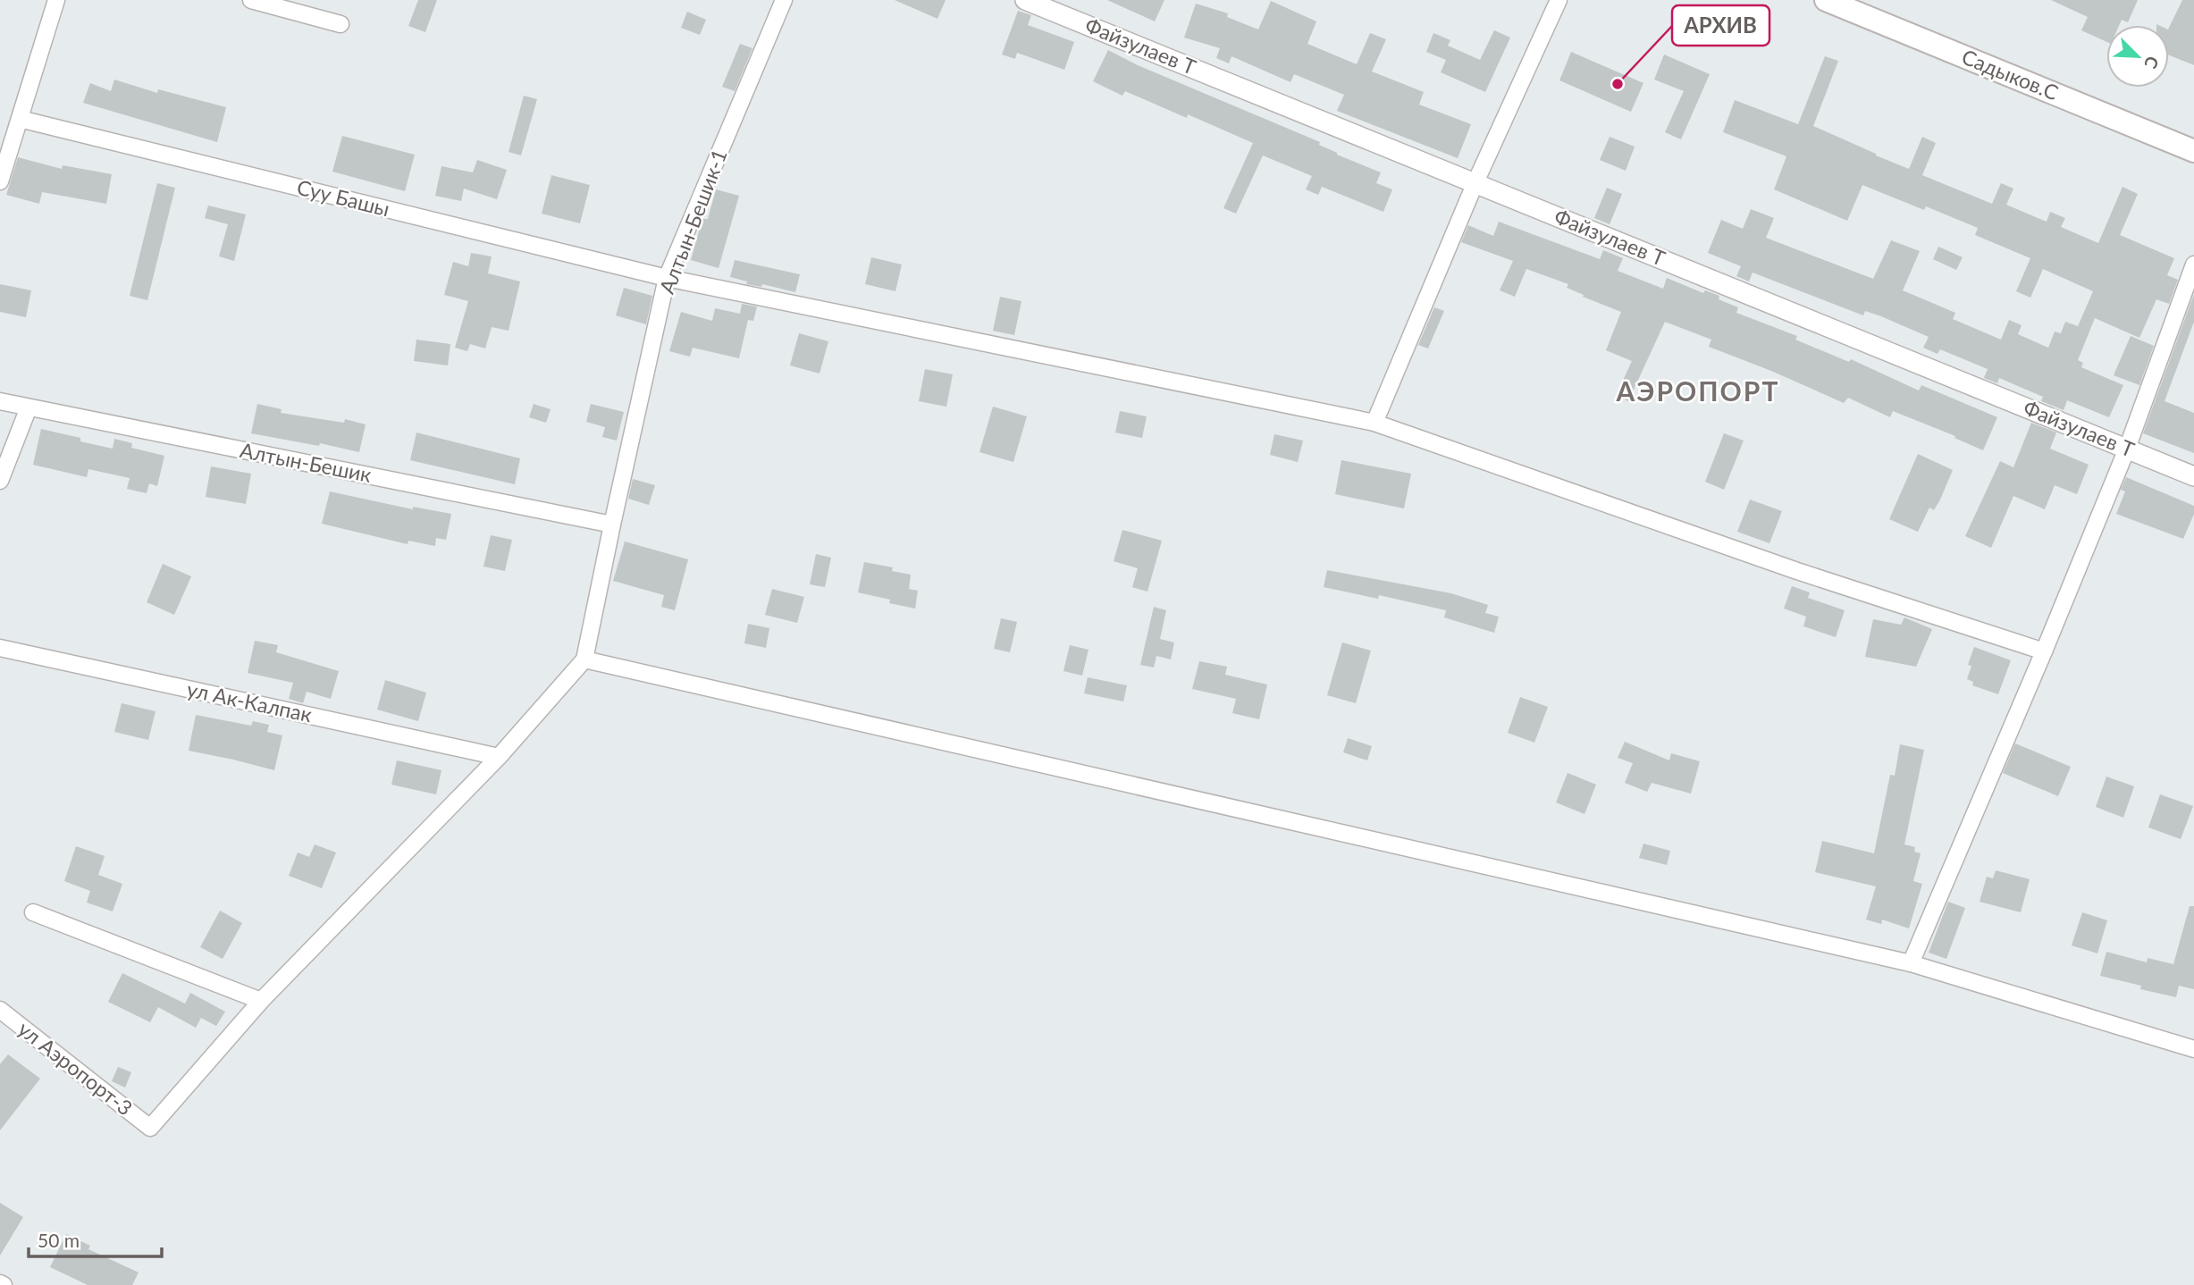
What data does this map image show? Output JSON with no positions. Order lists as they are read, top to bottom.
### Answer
{
  "streets": {
    "main road": ["Садыков.С"],
    "street": [
      "Файзулаев Т",
      "Суу Башы",
      "Алтын-Бешик-1",
      "Алтын-Бешик",
      "ул Ак-Калпак",
      "ул Аэропорт-3"
    ]
  },
  "crossings": [
    ["Суу Башы", "Алтын-Бешик-1"],
    ["Алтын-Бешик-1", "Алтын-Бешик"]
  ],
  "districts": ["АЭРОПОРТ"],
  "places": ["АРХИВ"],
  "scale_bar": "50 m",
  "north": "bottom right"
}
